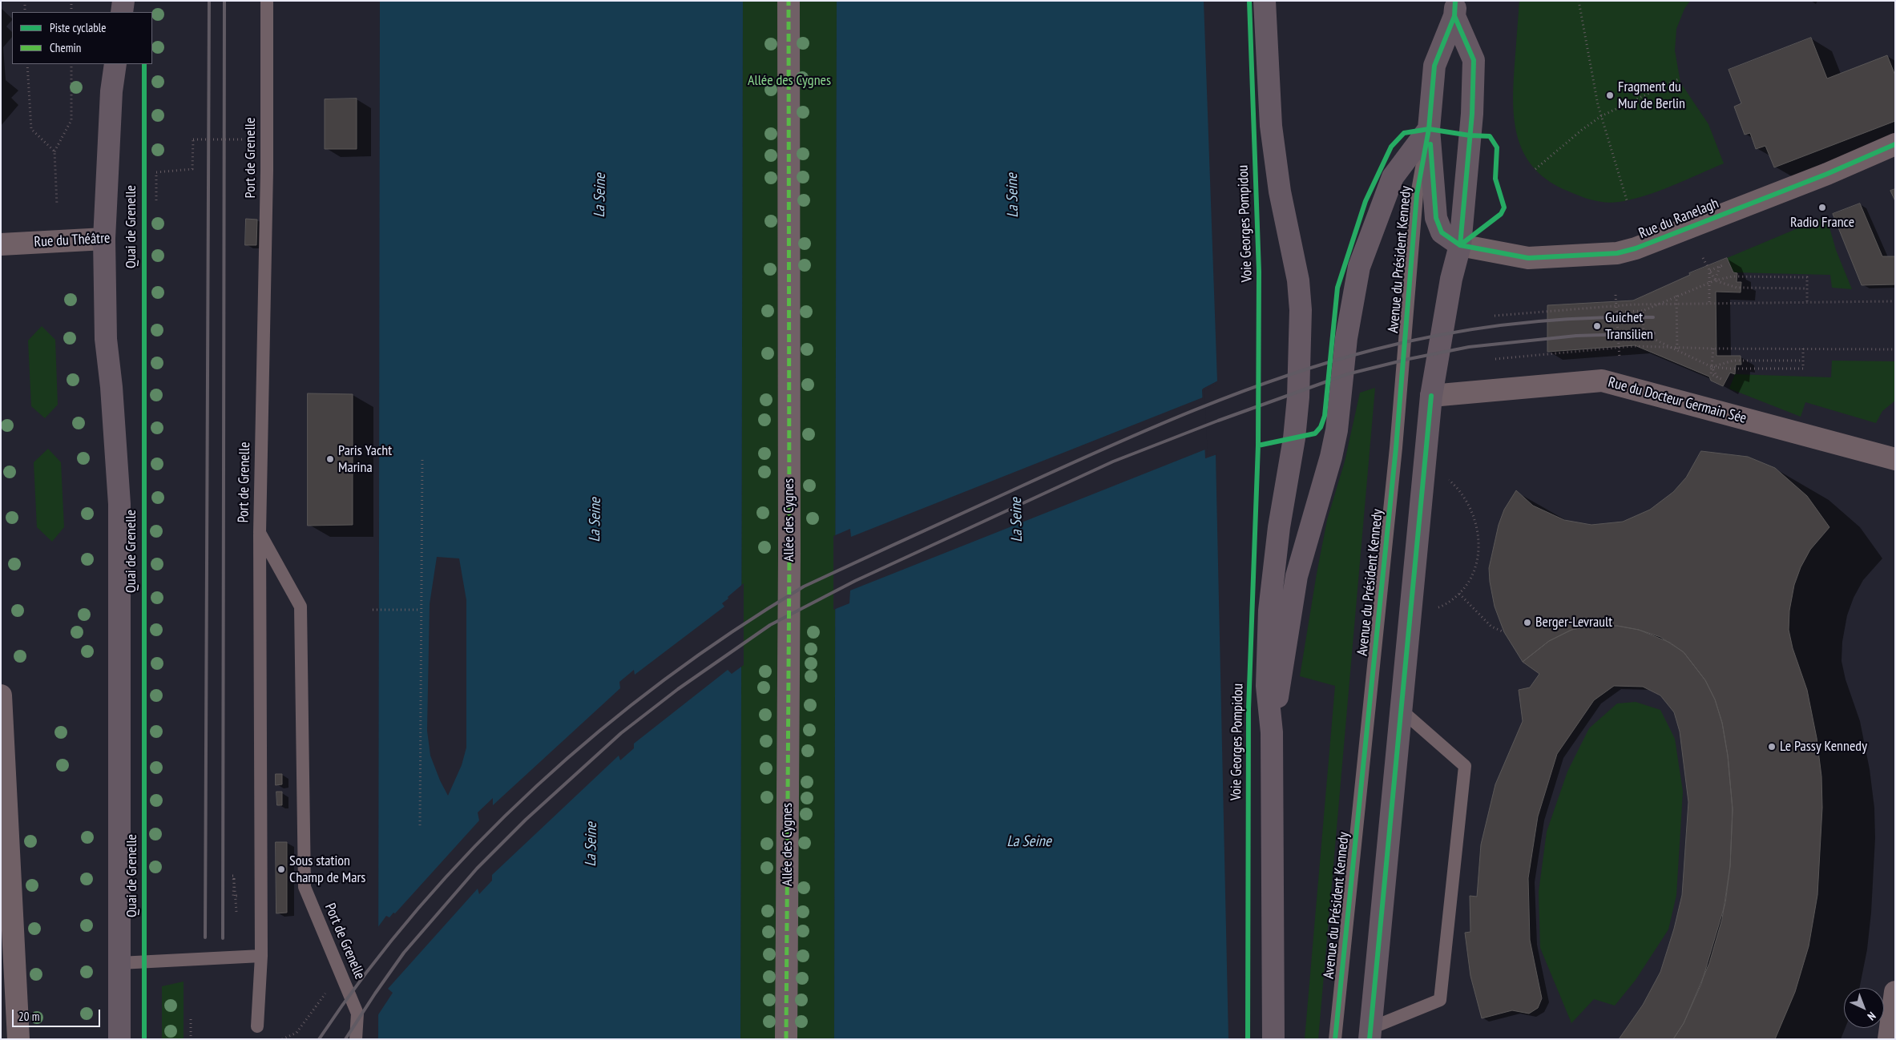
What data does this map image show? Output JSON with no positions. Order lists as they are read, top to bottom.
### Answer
{
  "streets": {
    "main road": ["Voie Georges Pompidou", "Quai de Grenelle", "Avenue du Président Kennedy"],
    "street": [
      "Rue du Ranelagh",
      "Rue du Théâtre",
      "Rue du Docteur Germain Sée",
      "Allée des Cygnes"
    ],
    "lane": ["Port de Grenelle"]
  },
  "crossings": [
    ["Rue du Ranelagh", "Avenue du Président Kennedy"],
    ["Quai de Grenelle", "Rue du Théâtre"],
    ["Avenue du Président Kennedy", "Rue du Docteur Germain Sée"]
  ],
  "water": ["La Seine"],
  "parks": ["Allée des Cygnes"],
  "places": [
    "Fragment du Mur de Berlin",
    "Radio France",
    "Guichet Transilien",
    "Paris Yacht Marina",
    "Berger-Levrault",
    "Le Passy Kennedy",
    "Sous station Champ de Mars"
  ],
  "legend": ["Piste cyclable", "Chemin"],
  "scale_bar": "20 m",
  "north": "bottom right"
}
